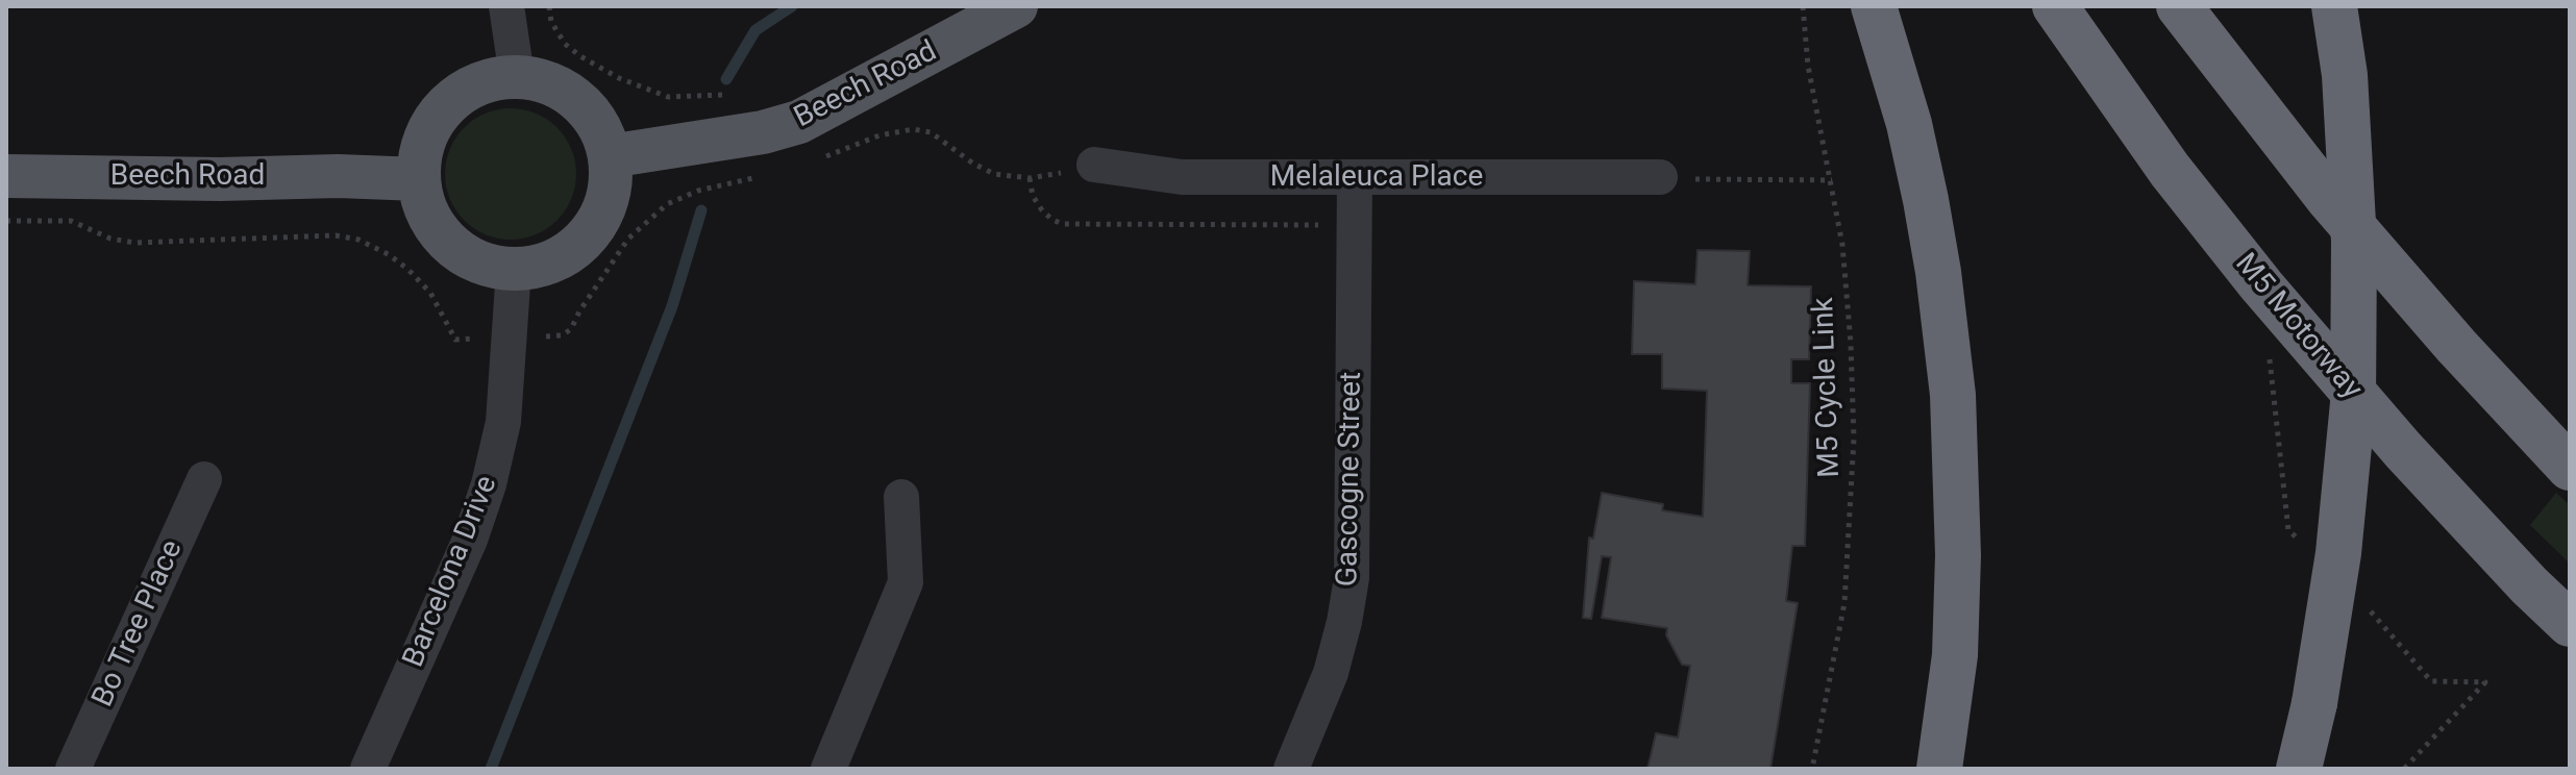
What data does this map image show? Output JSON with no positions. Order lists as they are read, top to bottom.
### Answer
{
  "streets": {
    "highway": ["M5 Motorway"],
    "main road": ["Beech Road"],
    "street": [
      "Melaleuca Place",
      "Gascogne Street",
      "Barcelona Drive",
      "Bo Tree Place"
    ],
    "path": ["M5 Cycle Link"]
  },
  "crossings": [
    ["Beech Road", "Barcelona Drive"],
    ["Melaleuca Place", "Gascogne Street"]
  ]
}
